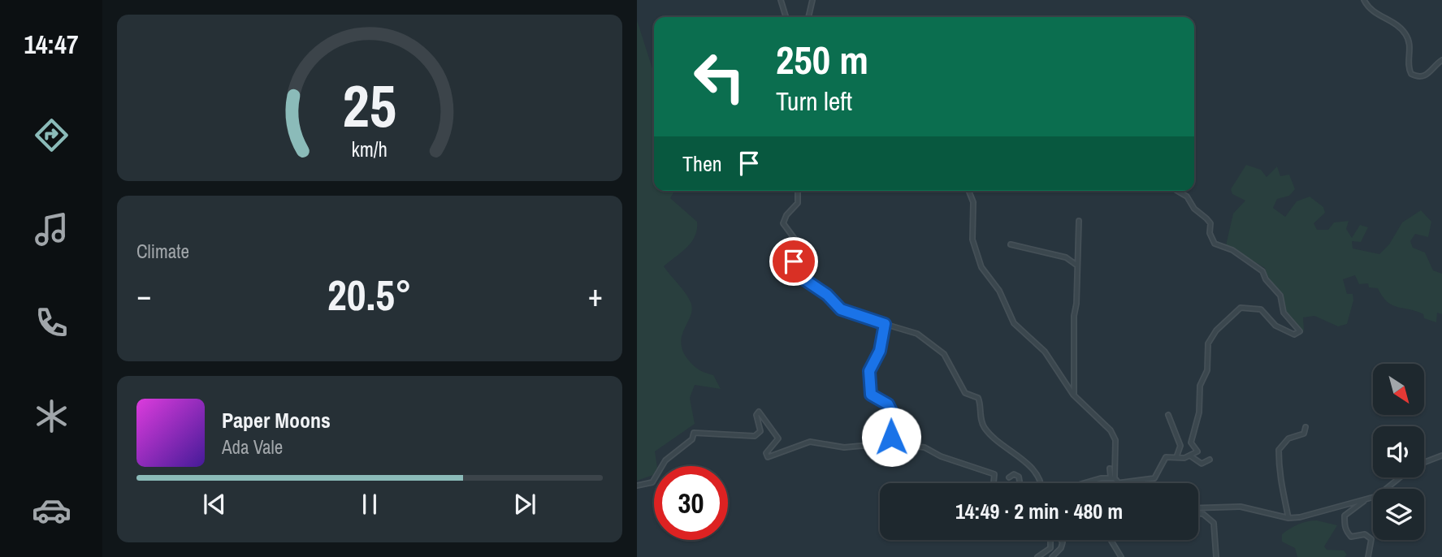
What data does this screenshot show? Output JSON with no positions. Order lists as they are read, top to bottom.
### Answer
{
  "north": "bottom right",
  "page": {
    "tabs": "14:47",
    "turn": ["250 m", "Turn left"],
    "then": "Then",
    "tile": "Climate",
    "heat": ["−", "20.5°", "+"],
    "song": ["Paper Moons", "Ada Vale"],
    "limit": "30",
    "trip": "14:49 · 2 min · 480 m",
    "gauge": ["25", "km/h"]
  }
}
